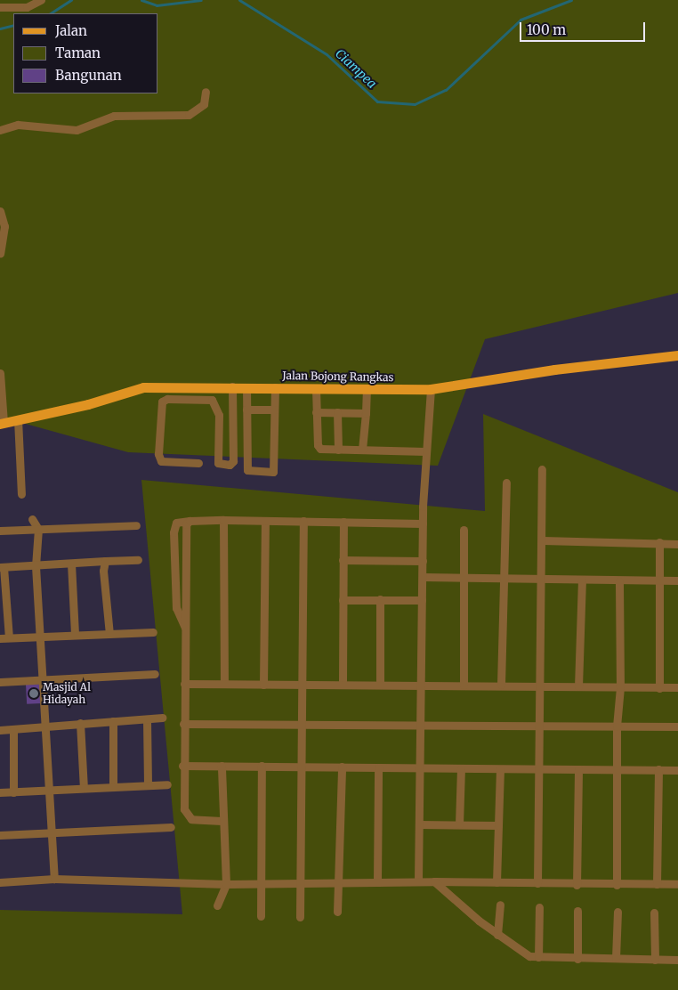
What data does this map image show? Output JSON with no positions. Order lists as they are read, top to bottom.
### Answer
{
  "streets": {
    "main road": ["Jalan Bojong Rangkas"]
  },
  "water": ["Ciampea"],
  "places": ["Masjid Al Hidayah"],
  "legend": ["Jalan", "Taman", "Bangunan"],
  "scale_bar": "100 m"
}
